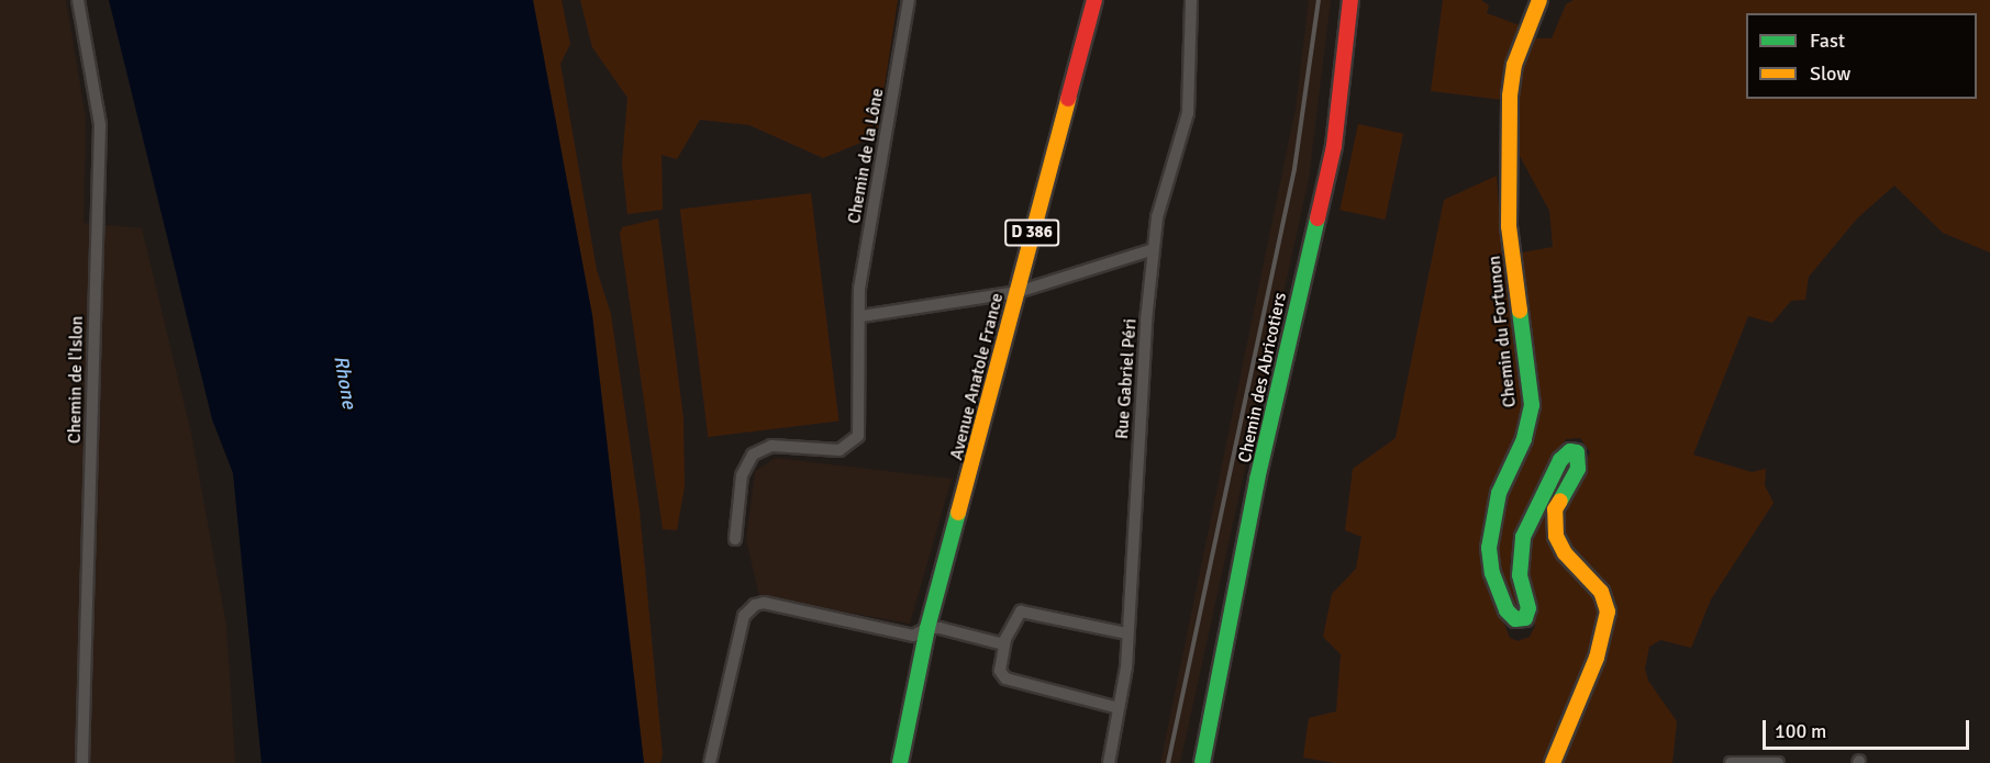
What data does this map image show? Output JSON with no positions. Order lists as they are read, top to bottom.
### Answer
{
  "streets": {
    "street": [
      "Chemin de la Lône",
      "D 386",
      "Chemin du Fortunon",
      "Avenue Anatole France",
      "Chemin des Abricotiers",
      "Rue Gabriel Péri",
      "Chemin de l'Islon"
    ]
  },
  "water": ["Rhone"],
  "legend": ["Fast", "Slow"],
  "scale_bar": "100 m"
}
